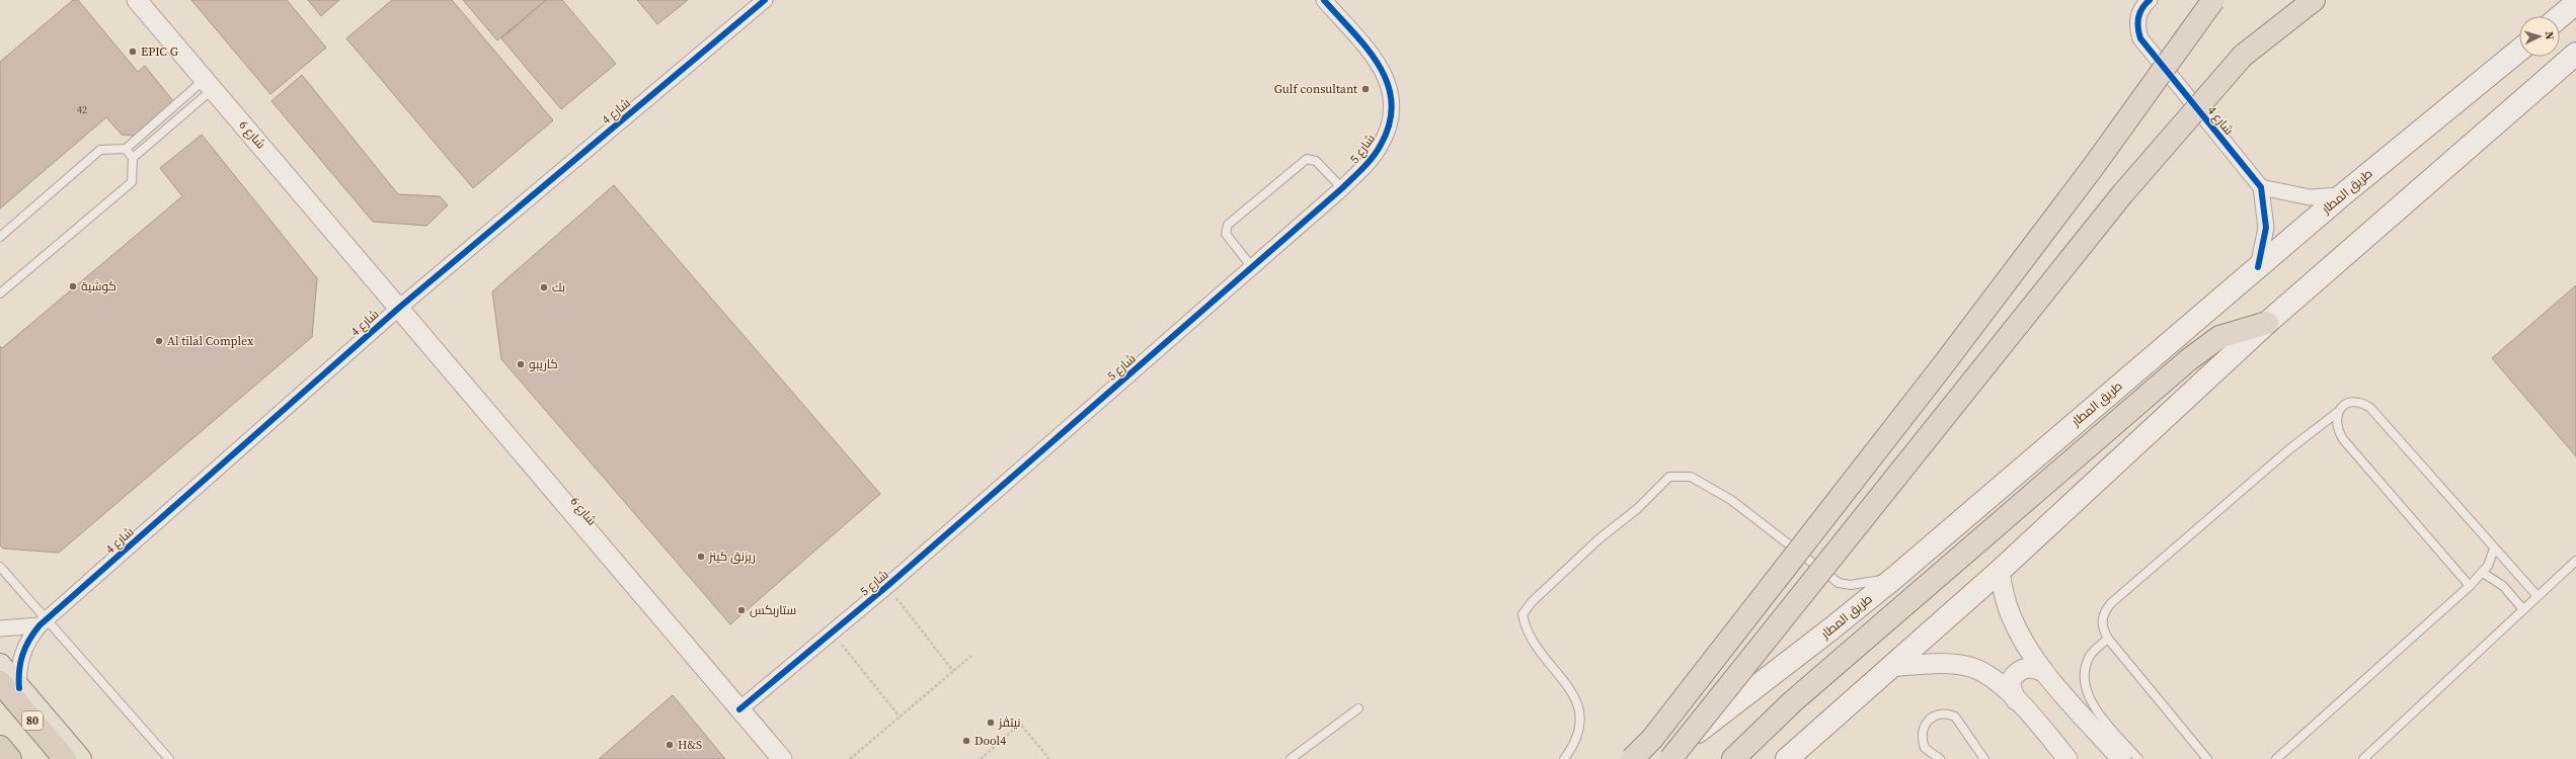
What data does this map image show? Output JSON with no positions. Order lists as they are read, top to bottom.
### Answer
{
  "streets": {
    "highway": ["80"],
    "main road": ["طريق المطار"],
    "street": ["شارع 4", "شارع 6", "شارع 5"]
  },
  "crossings": [
    ["شارع 4", "شارع 6"],
    ["شارع 4", "80"],
    ["شارع 6", "شارع 5"]
  ],
  "places": [
    "EPIC G",
    "Gulf consultant",
    "كوشية",
    "بك",
    "Al tilal Complex",
    "كاريبو",
    "ريزنق كينز",
    "ستاربكس",
    "نيتڤز",
    "Dool4",
    "H&S"
  ],
  "house_numbers": ["42"],
  "north": "right"
}
